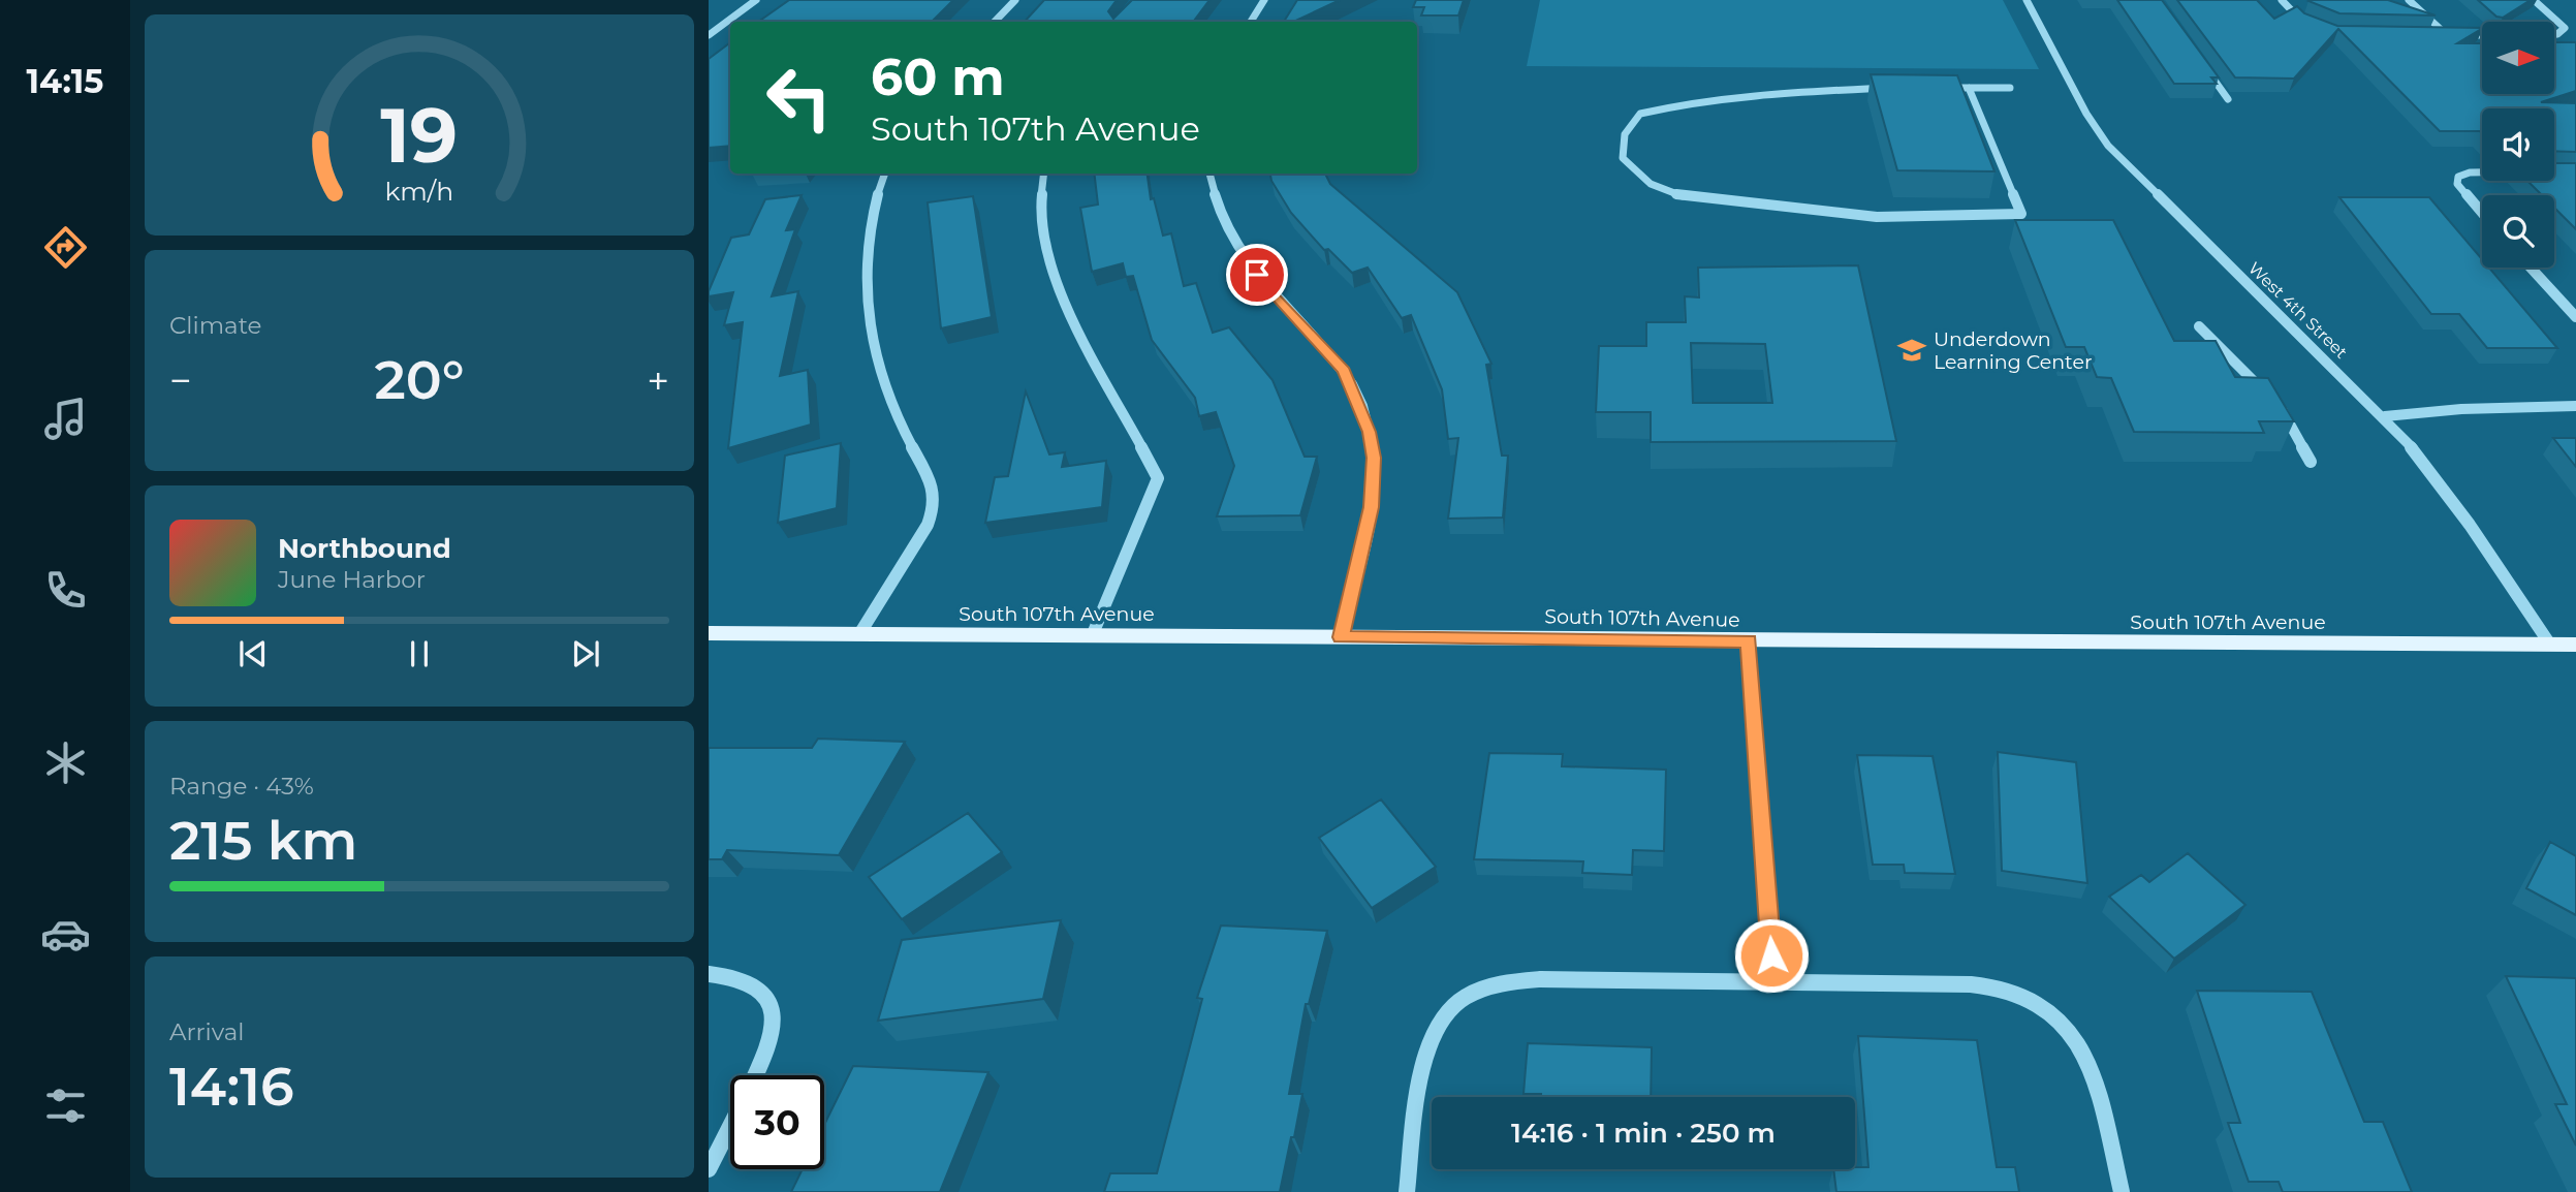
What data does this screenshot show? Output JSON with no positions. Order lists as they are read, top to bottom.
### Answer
{
  "streets": {
    "main road": ["South 107th Avenue"],
    "street": ["West 4th Street"]
  },
  "crossings": [
    ["West 4th Street", "South 107th Avenue"]
  ],
  "places": {
    "school or university": ["Underdown Learning Center"]
  },
  "north": "right",
  "page": {
    "tabs": "14:15",
    "turn": ["60 m", "South 107th Avenue"],
    "tile": [
      "Climate",
      ["Range · 43%", "215 km"],
      ["Arrival", "14:16"]
    ],
    "heat": ["−", "20°", "+"],
    "song": ["Northbound", "June Harbor"],
    "limit": "30",
    "trip": "14:16 · 1 min · 250 m",
    "gauge": ["19", "km/h"]
  }
}
